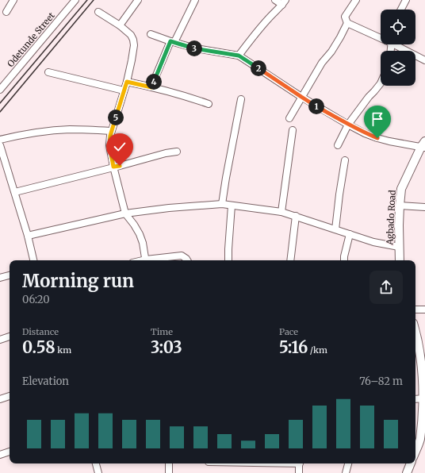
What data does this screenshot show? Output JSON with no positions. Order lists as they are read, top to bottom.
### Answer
{
  "streets": {
    "main road": ["Agbado Road"],
    "street": ["Odetunde Street"]
  },
  "page": {
    "pins": [
      "3",
      "2",
      "4",
      "1",
      "5"
    ],
    "heading": ["Morning run", "06:20"],
    "stats": [
      ["Distance", "0.58 km"],
      ["Time", "3:03"],
      ["Pace", "5:16 /km"]
    ],
    "chart": ["Elevation", "76–82 m"]
  }
}
